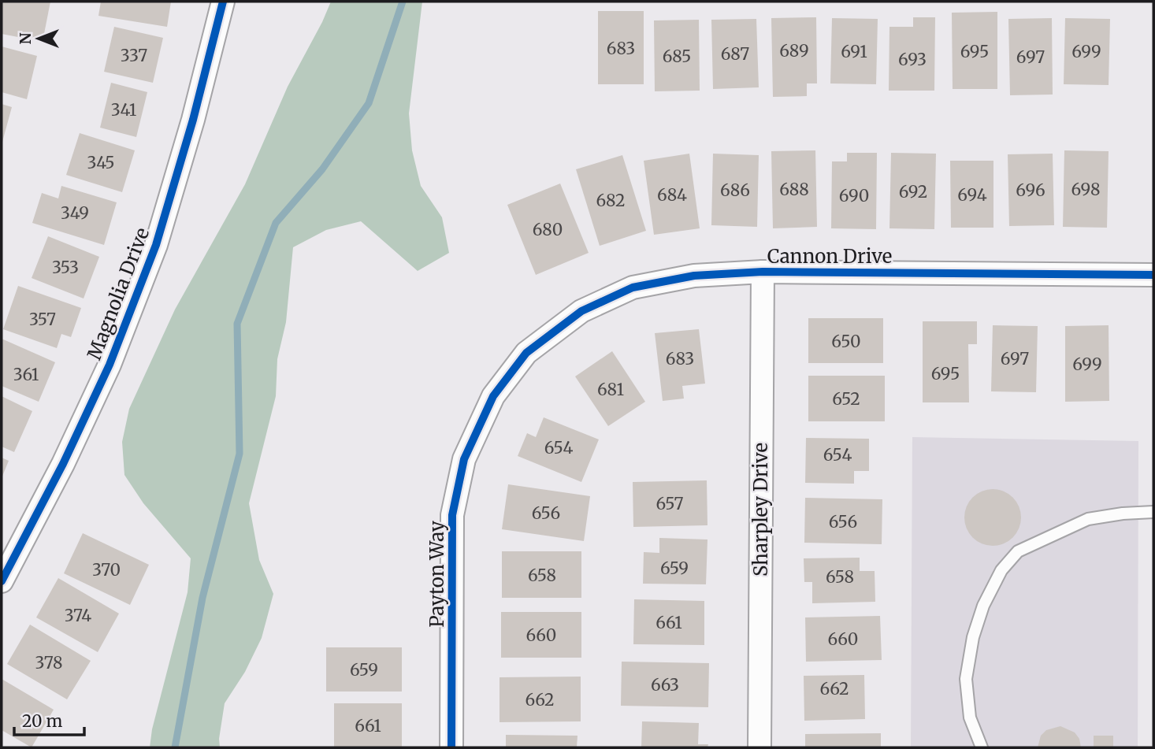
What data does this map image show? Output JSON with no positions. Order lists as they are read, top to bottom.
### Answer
{
  "streets": {
    "street": [
      "Cannon Drive",
      "Magnolia Drive",
      "Sharpley Drive",
      "Payton Way"
    ]
  },
  "crossings": [
    ["Cannon Drive", "Sharpley Drive"],
    ["Cannon Drive", "Payton Way"]
  ],
  "house_numbers": [
    "683",
    "689",
    "691",
    "695",
    "699",
    "687",
    "337",
    "685",
    "697",
    "693",
    "341",
    "345",
    "688",
    "698",
    "686",
    "696",
    "692",
    "684",
    "694",
    "690",
    "682",
    "349",
    "680",
    "353",
    "357",
    "650",
    "683",
    "697",
    "699",
    "695",
    "361",
    "681",
    "652",
    "654",
    "654",
    "657",
    "656",
    "656",
    "659",
    "370",
    "658",
    "658",
    "374",
    "661",
    "660",
    "660",
    "378",
    "659",
    "663",
    "662",
    "662",
    "661"
  ],
  "scale_bar": "20 m",
  "north": "left"
}
